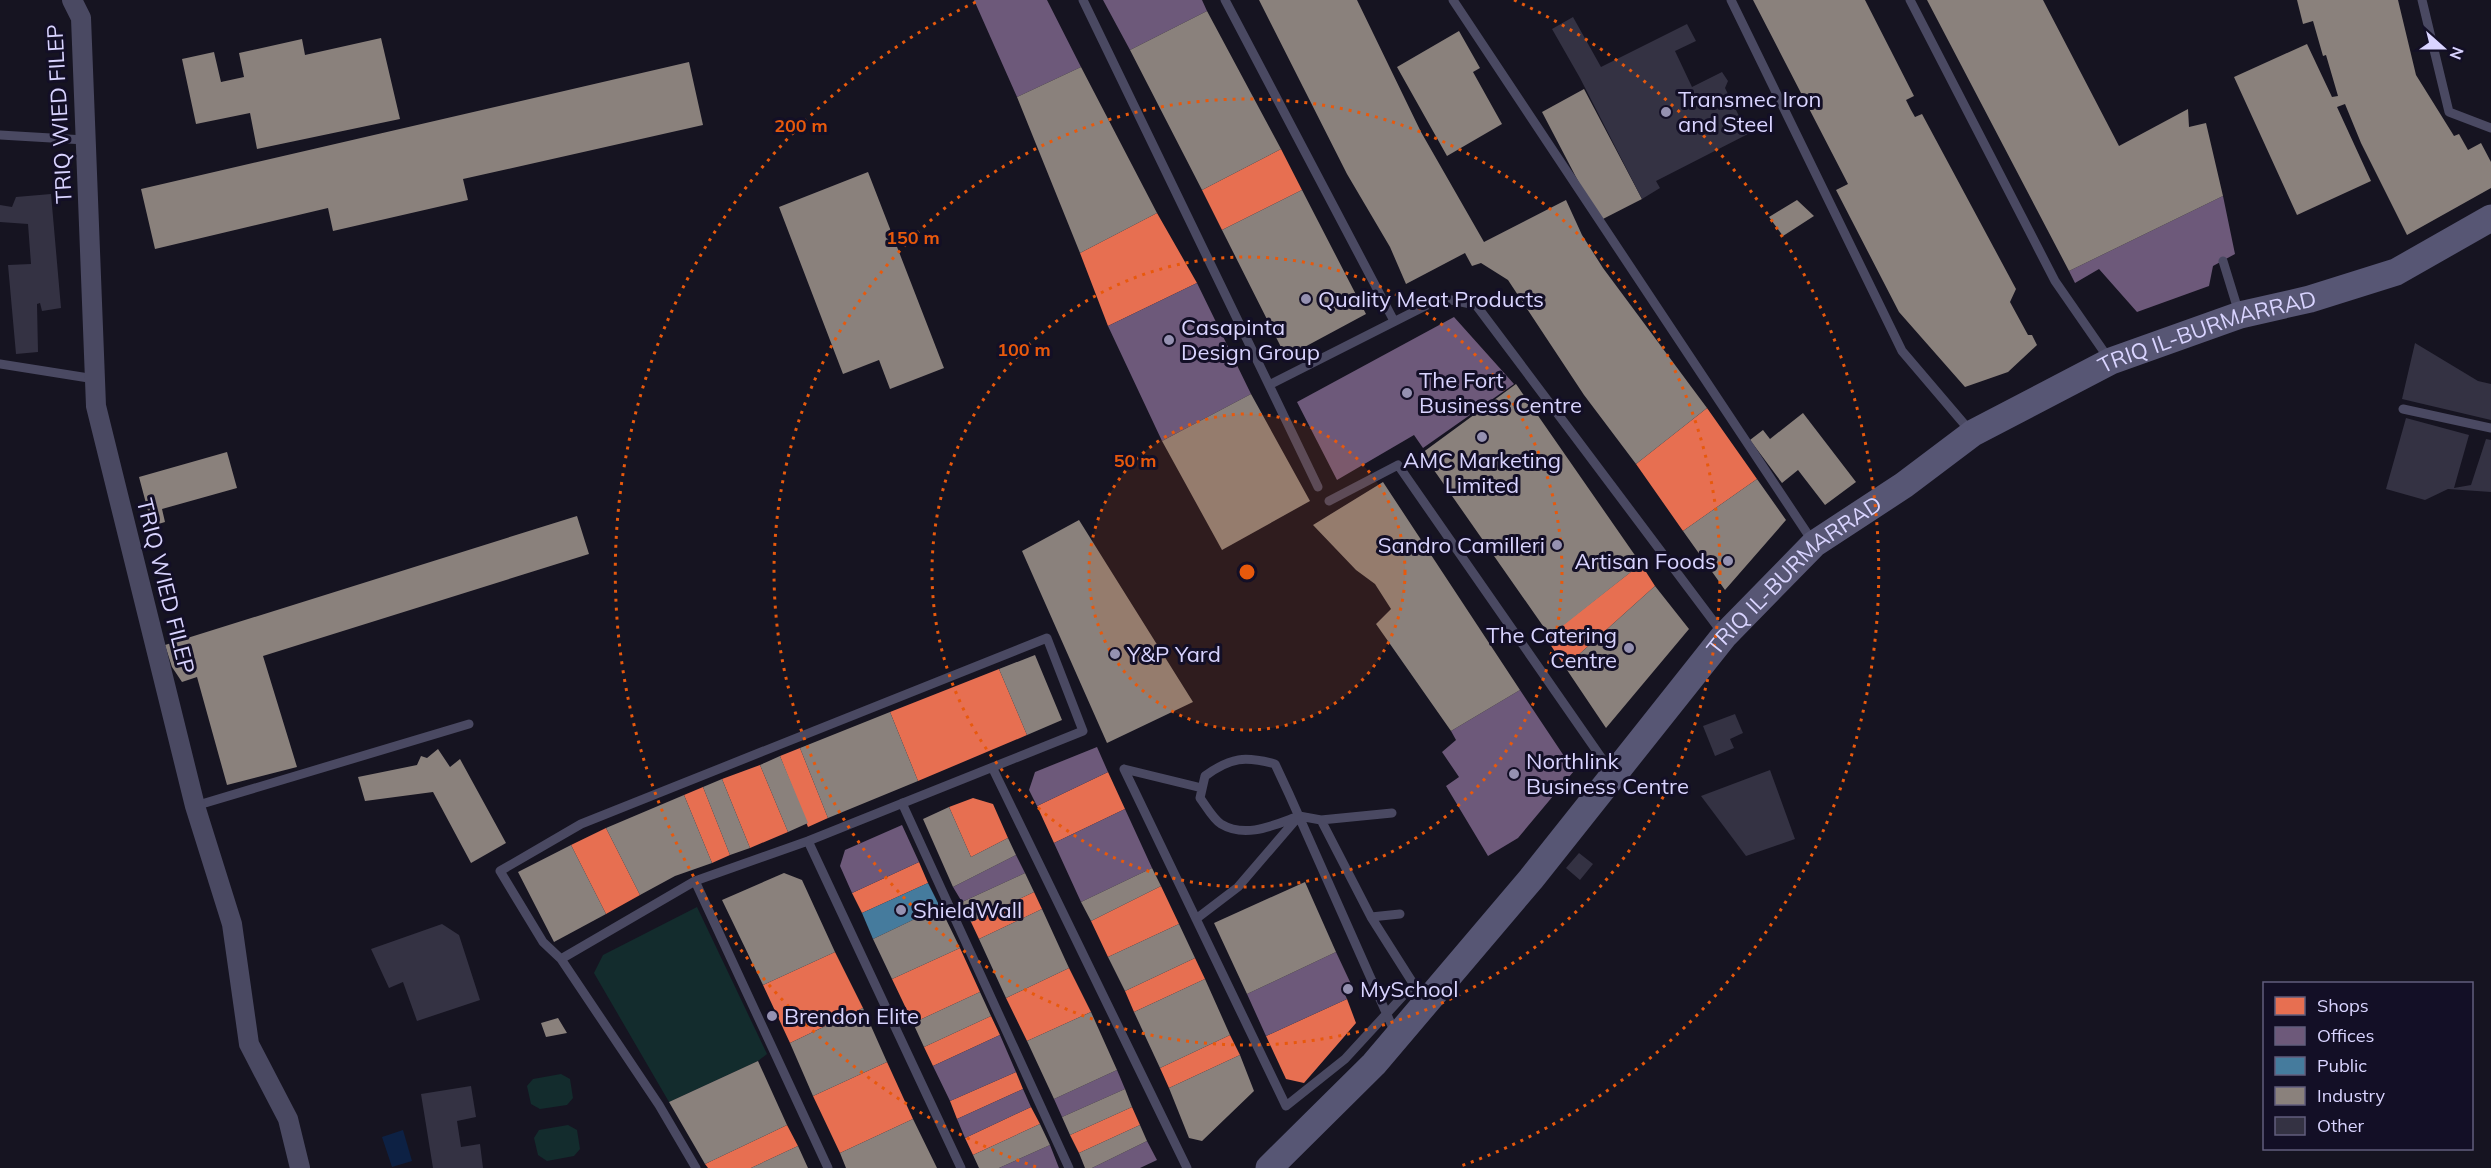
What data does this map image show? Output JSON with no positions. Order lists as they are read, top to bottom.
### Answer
{
  "streets": {
    "street": ["TRIQ WIED FILEP", "TRIQ IL-BURMARRAD"]
  },
  "places": [
    "Transmec Iron and Steel",
    "Quality Meat Products",
    "Casapinta Design Group",
    "The Fort Business Centre",
    "AMC Marketing Limited",
    "Sandro Camilleri",
    "Artisan Foods",
    "The Catering Centre",
    "Y&P Yard",
    "Northlink Business Centre",
    "ShieldWall",
    "MySchool",
    "Brendon Elite"
  ],
  "legend": [
    "Shops",
    "Offices",
    "Public",
    "Industry",
    "Other"
  ],
  "north": "right",
  "rings": [
    "200 m",
    "150 m",
    "100 m",
    "50 m"
  ]
}
